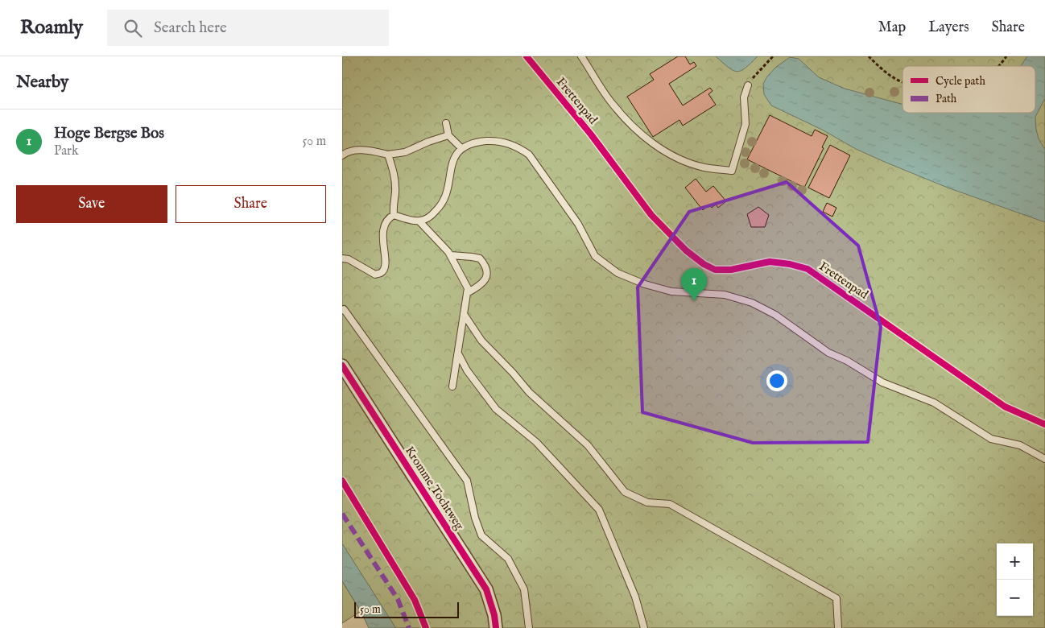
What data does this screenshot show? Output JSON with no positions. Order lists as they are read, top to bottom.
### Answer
{
  "streets": {
    "street": ["Kromme Tochtweg"],
    "cycle path": ["Frettenpad"]
  },
  "legend": ["Cycle path", "Path"],
  "scale_bar": "50 m",
  "page": {
    "header": "Roamly",
    "search": "Search here",
    "nav": ["Map", "Layers", "Share"],
    "heading": "Nearby",
    "list": [
      {
        "mark": "1",
        "name": "Hoge Bergse Bos",
        "note": "Park",
        "value": "50 m"
      }
    ],
    "buttons": ["Save", "Share"],
    "pins": "1",
    "map_buttons": ["+", "−"],
    "scale": "50 m"
  }
}
